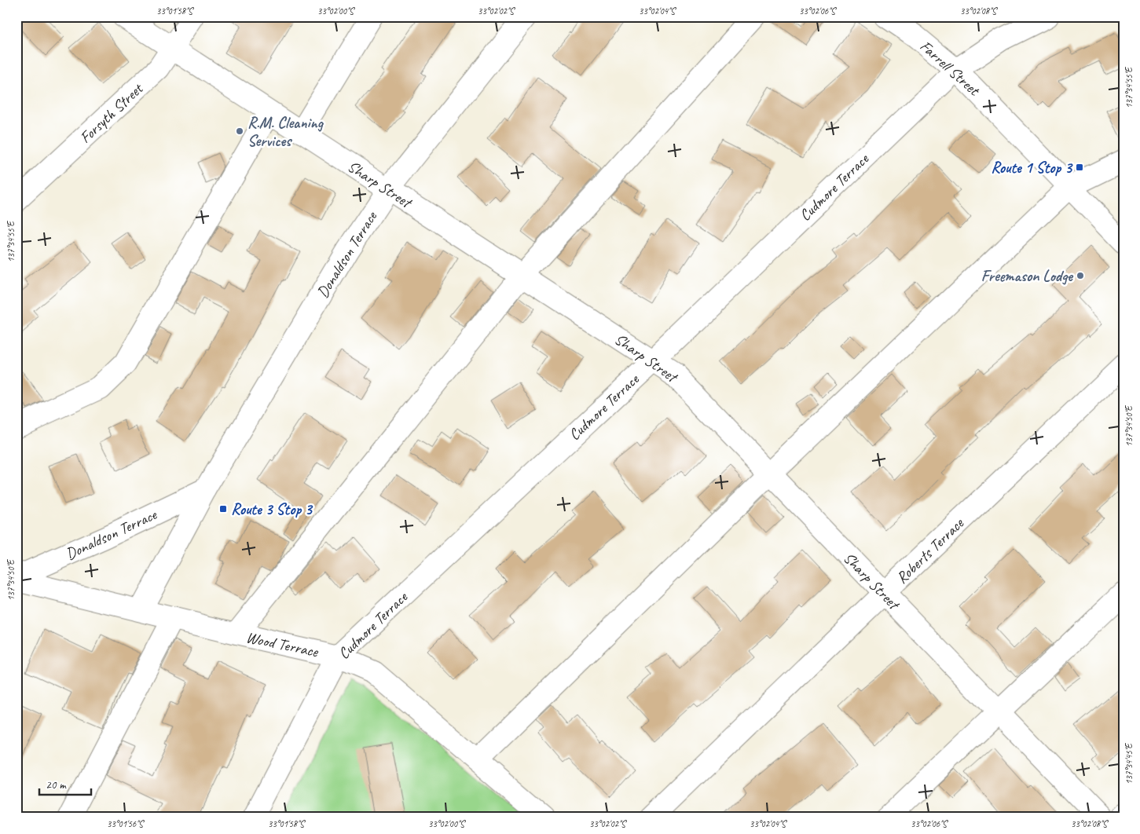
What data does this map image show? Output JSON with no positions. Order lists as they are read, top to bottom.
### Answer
{
  "streets": {
    "street": [
      "Farrell Street",
      "Forsyth Street",
      "Sharp Street",
      "Cudmore Terrace",
      "Donaldson Terrace",
      "Roberts Terrace",
      "Wood Terrace"
    ]
  },
  "crossings": [
    ["Farrell Street", "Cudmore Terrace"],
    ["Forsyth Street", "Sharp Street"],
    ["Sharp Street", "Cudmore Terrace"],
    ["Sharp Street", "Donaldson Terrace"],
    ["Sharp Street", "Roberts Terrace"],
    ["Cudmore Terrace", "Wood Terrace"],
    ["Donaldson Terrace", "Wood Terrace"]
  ],
  "places": {
    "other": ["R.M. Cleaning Services", "Freemason Lodge"],
    "transit": ["Route 1 Stop 3", "Route 3 Stop 3"]
  },
  "scale_bar": "20 m",
  "coordinates": [
    "33°01'58\"S",
    "33°02'00\"S",
    "33°02'02\"S",
    "33°02'04\"S",
    "33°02'06\"S",
    "33°02'08\"S",
    "137°34'55\"E",
    "137°34'50\"E",
    "137°34'45\"E",
    "33°01'56\"S"
  ]
}
